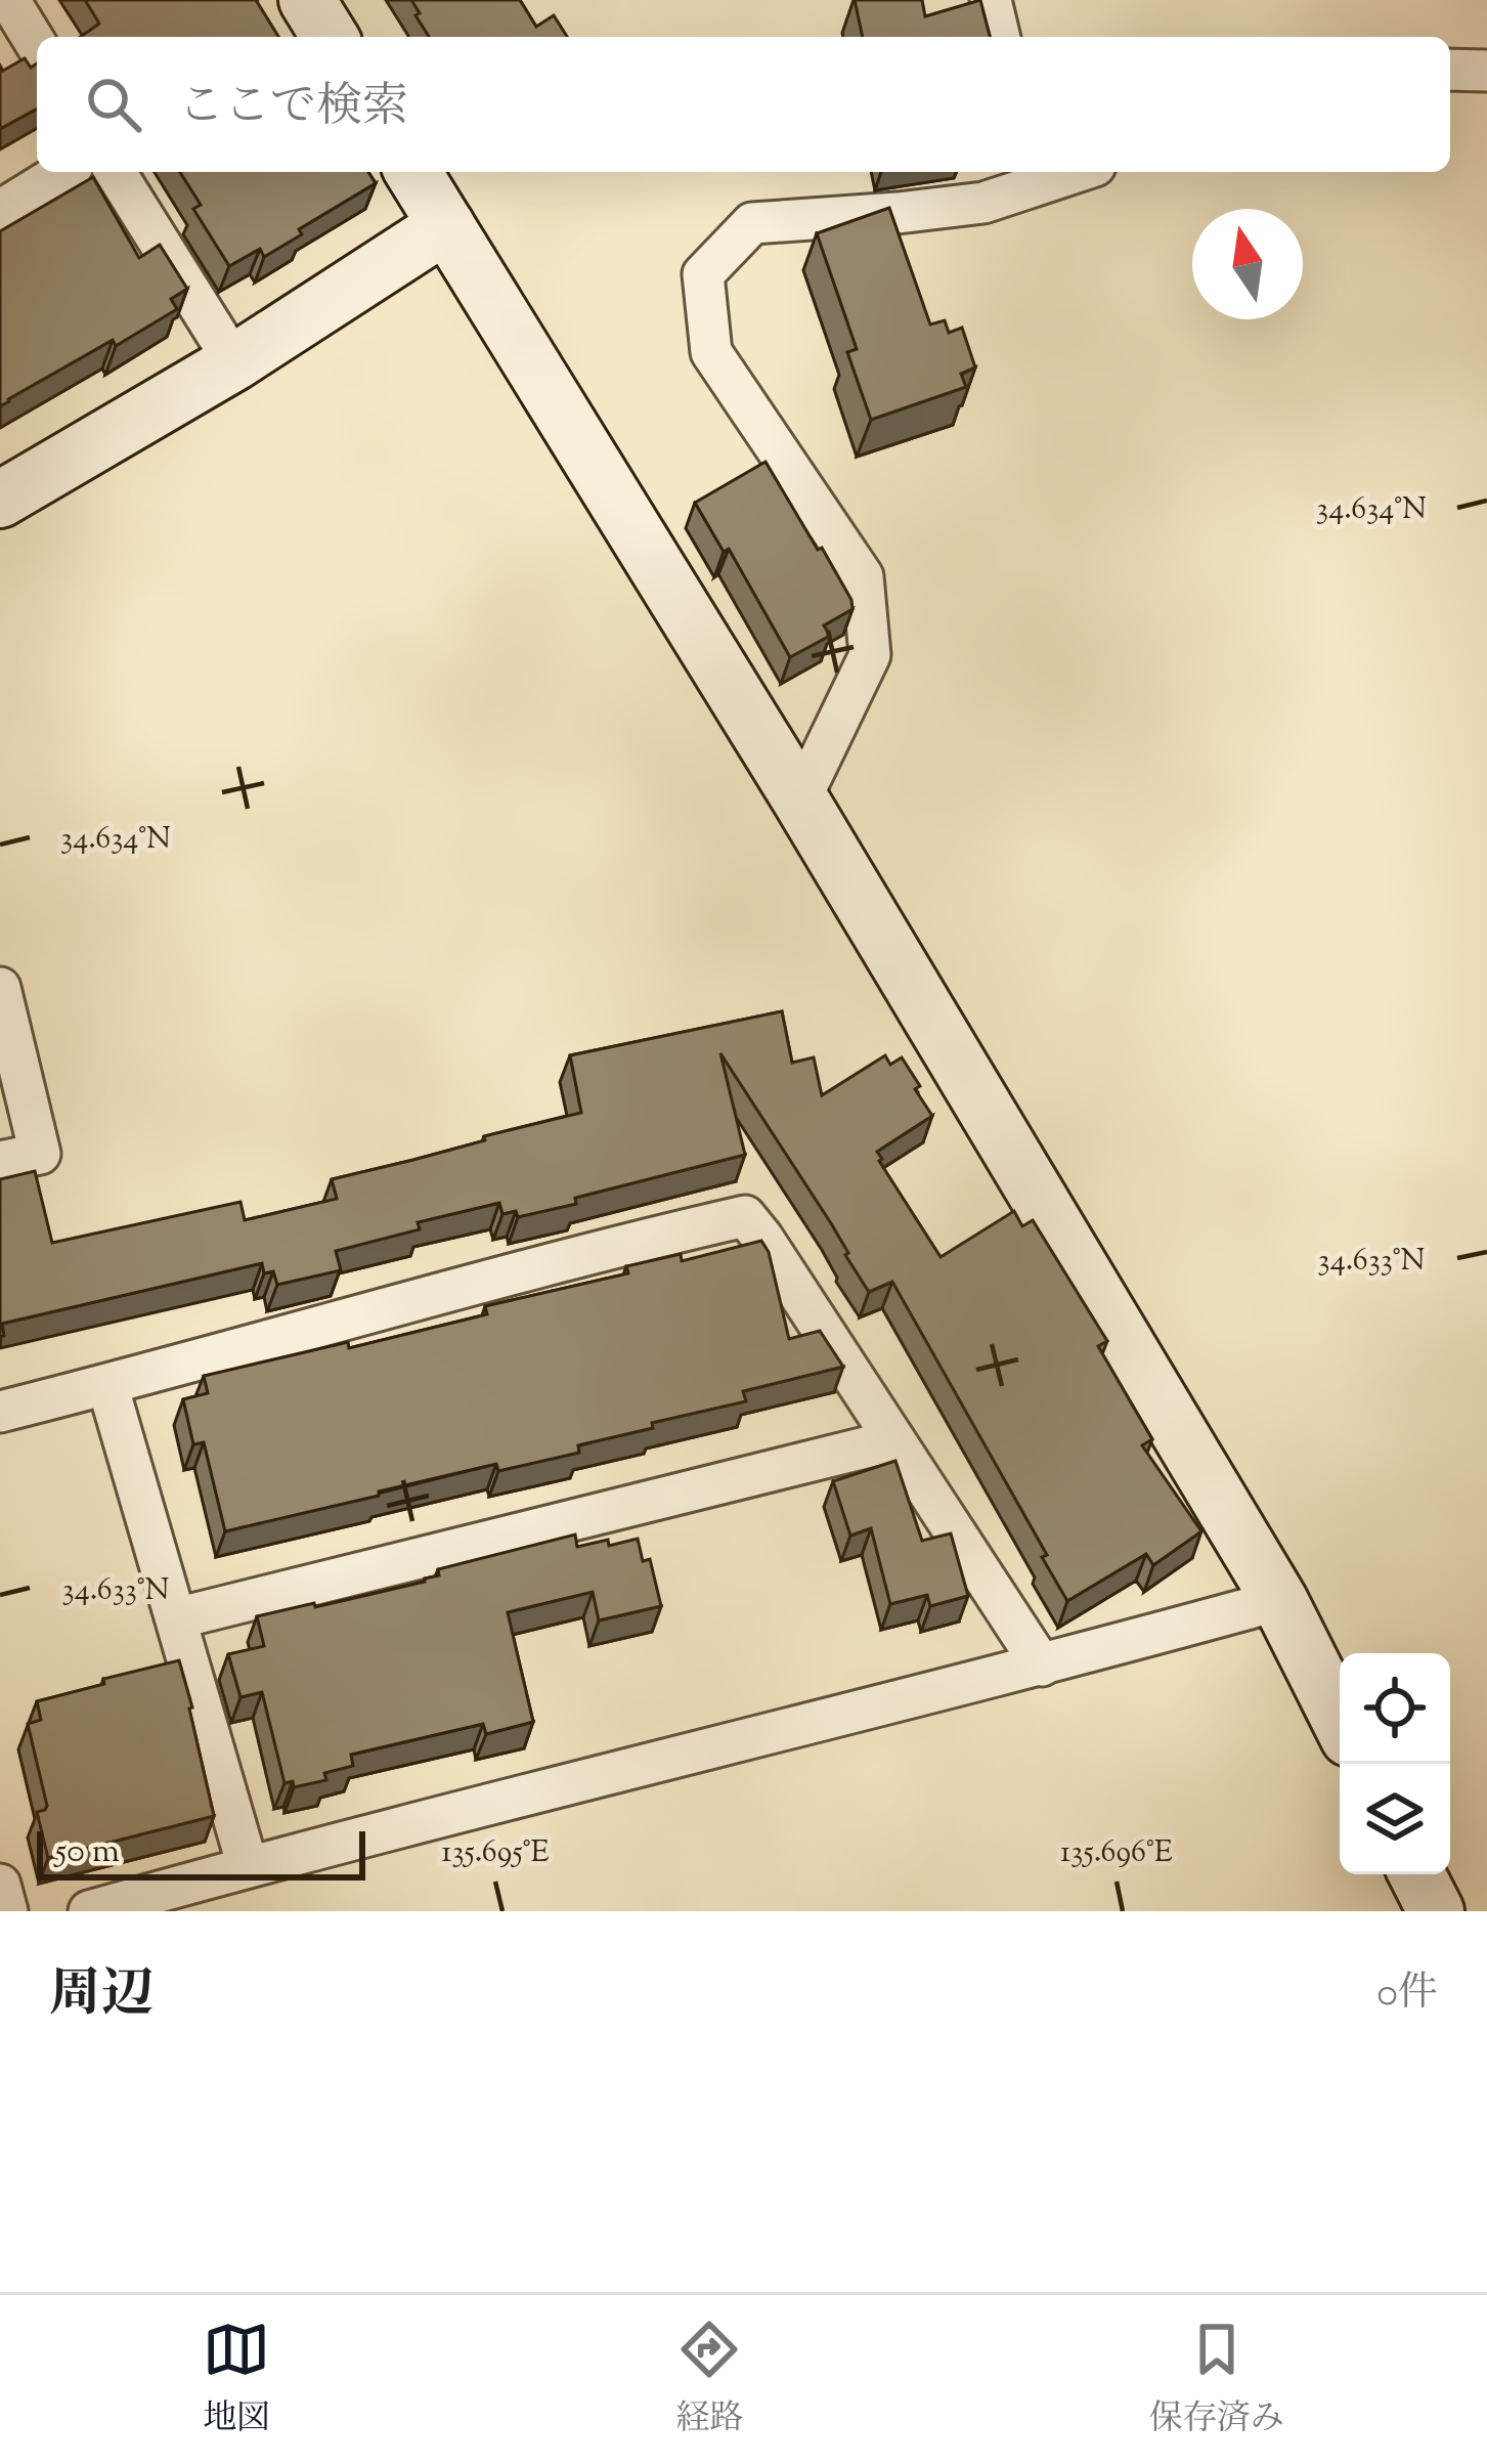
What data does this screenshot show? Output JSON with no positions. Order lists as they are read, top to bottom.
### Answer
{
  "scale_bar": "50 m",
  "north": "top",
  "page": {
    "search": "ここで検索",
    "scale": "50 m",
    "heading": ["周辺", "0件"],
    "nav": ["地図", "経路", "保存済み"]
  },
  "coordinates": [
    "34.634°N",
    "34.633°N",
    "135.695°E",
    "135.696°E"
  ]
}
